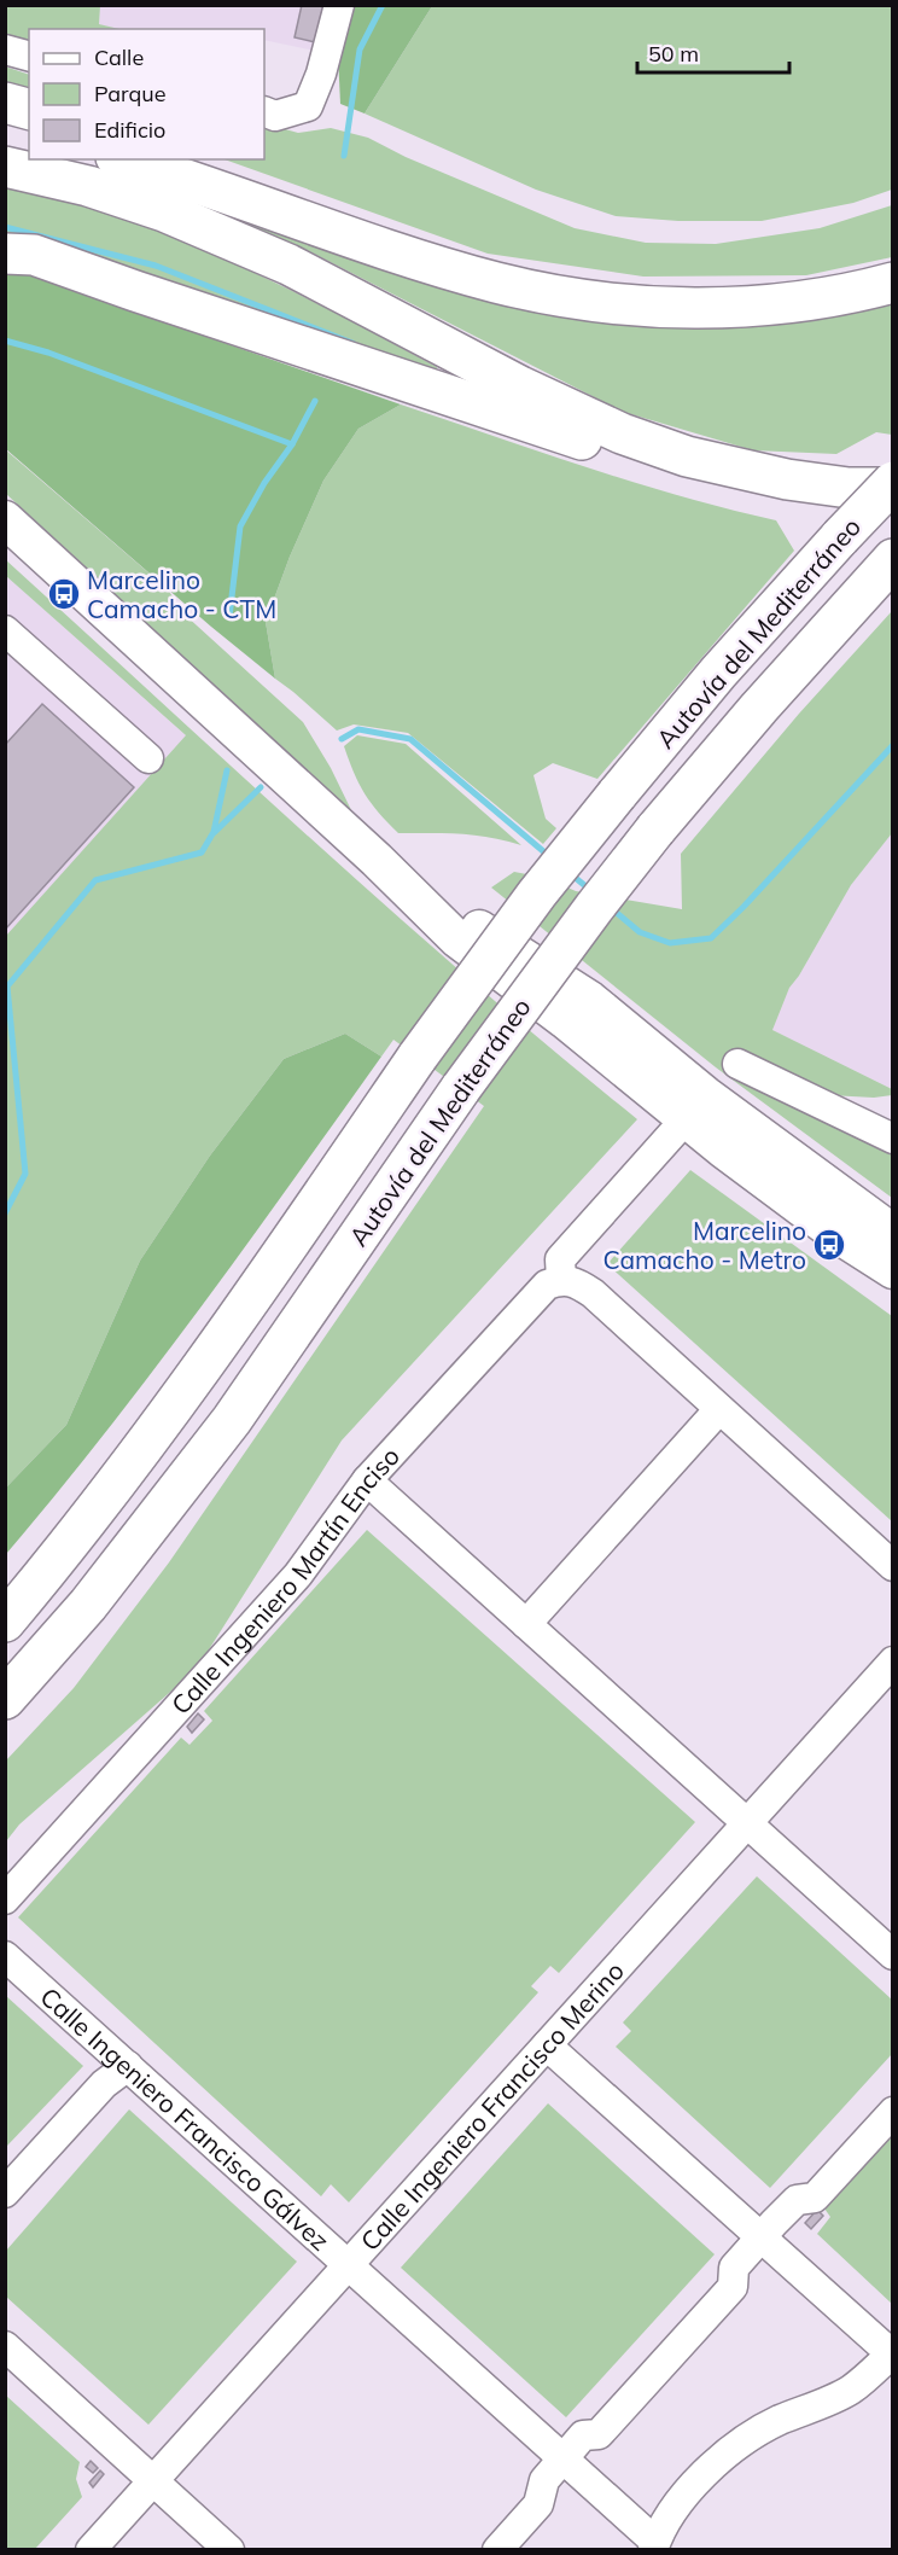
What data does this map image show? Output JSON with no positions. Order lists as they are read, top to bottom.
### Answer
{
  "streets": {
    "highway": ["Autovía del Mediterráneo"],
    "street": ["Calle Ingeniero Martín Enciso", "Calle Ingeniero Francisco Merino", "Calle Ingeniero Francisco Gálvez"]
  },
  "crossings": [
    ["Calle Ingeniero Francisco Merino", "Calle Ingeniero Francisco Gálvez"]
  ],
  "places": {
    "bus stop": ["Marcelino Camacho - CTM", "Marcelino Camacho - Metro"]
  },
  "legend": ["Calle", "Parque", "Edificio"],
  "scale_bar": "50 m"
}
